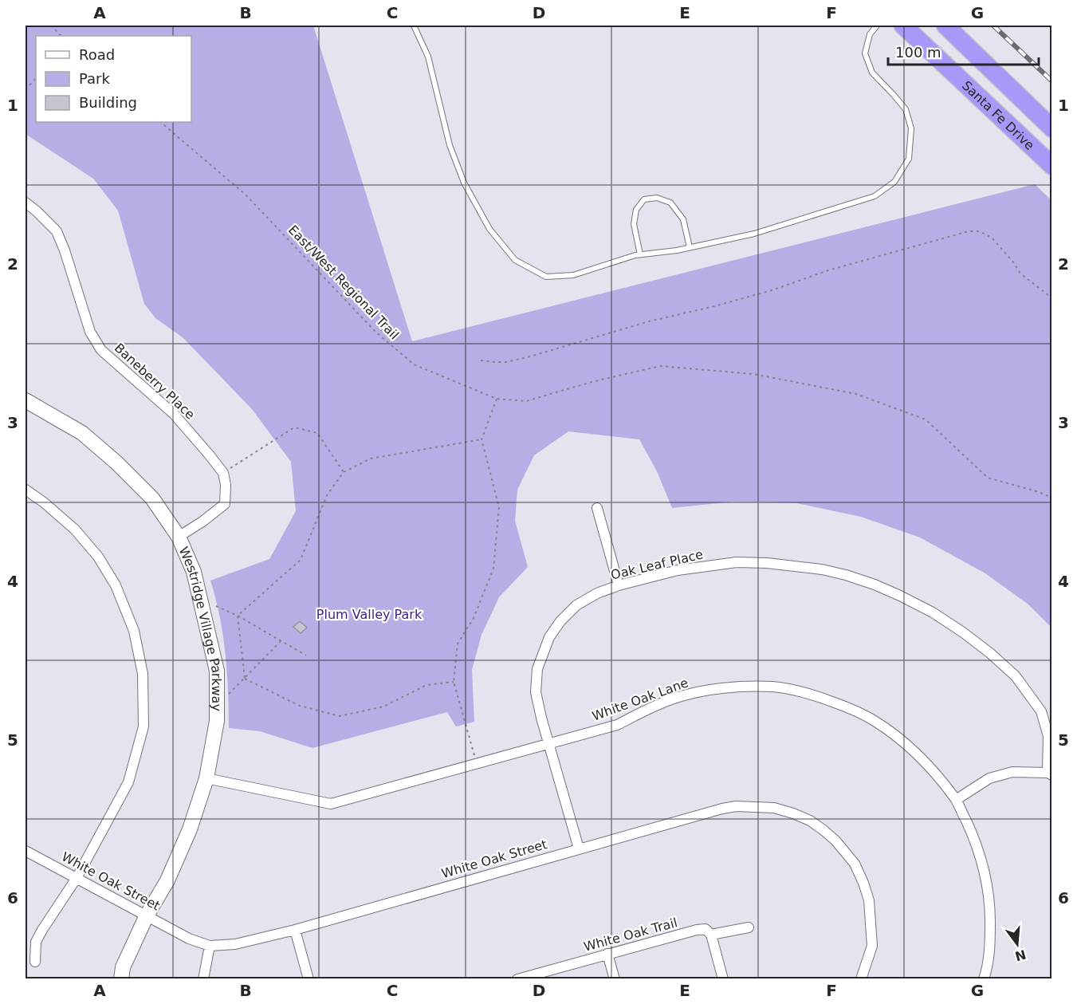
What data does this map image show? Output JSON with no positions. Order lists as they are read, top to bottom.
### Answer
{
  "streets": {
    "highway": ["Santa Fe Drive"],
    "street": [
      "Baneberry Place",
      "Oak Leaf Place",
      "Westridge Village Parkway",
      "White Oak Lane",
      "White Oak Street",
      "White Oak Trail"
    ],
    "path": ["East/West Regional Trail"]
  },
  "crossings": [
    ["Oak Leaf Place", "White Oak Lane"],
    ["Oak Leaf Place", "White Oak Street"],
    ["Westridge Village Parkway", "White Oak Lane"],
    ["Westridge Village Parkway", "White Oak Street"]
  ],
  "parks": ["Plum Valley Park"],
  "legend": ["Road", "Park", "Building"],
  "scale_bar": "100 m",
  "north": "bottom",
  "grid": {
    "columns": [
      "A",
      "B",
      "C",
      "D",
      "E",
      "F",
      "G"
    ],
    "rows": [
      "1",
      "2",
      "3",
      "4",
      "5",
      "6"
    ]
  }
}
